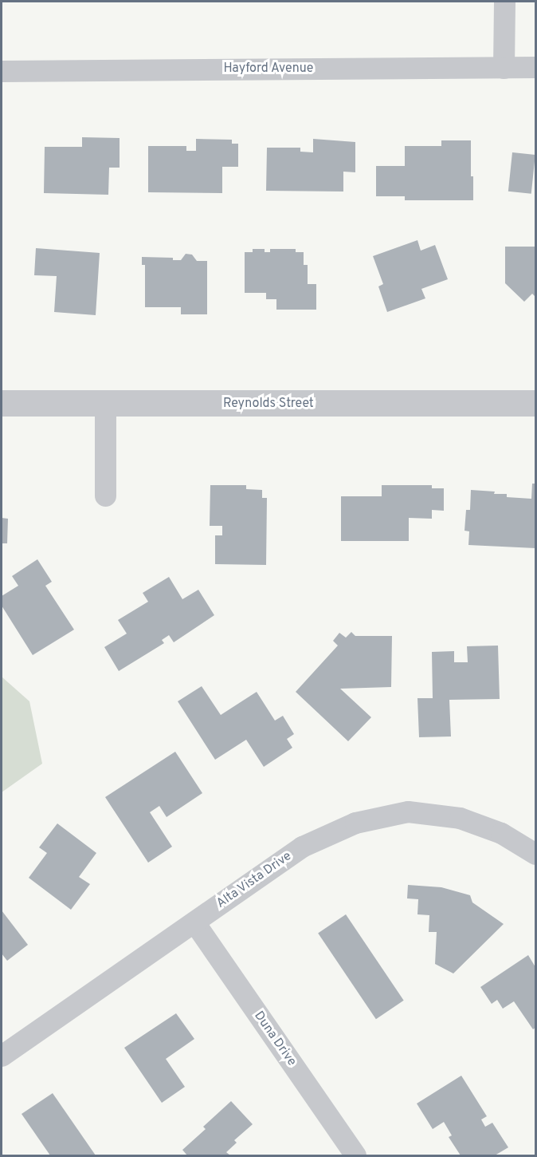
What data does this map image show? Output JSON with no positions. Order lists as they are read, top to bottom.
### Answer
{
  "streets": {
    "street": [
      "Hayford Avenue",
      "Reynolds Street",
      "Alta Vista Drive",
      "Duna Drive"
    ]
  },
  "crossings": [
    ["Alta Vista Drive", "Duna Drive"]
  ]
}
